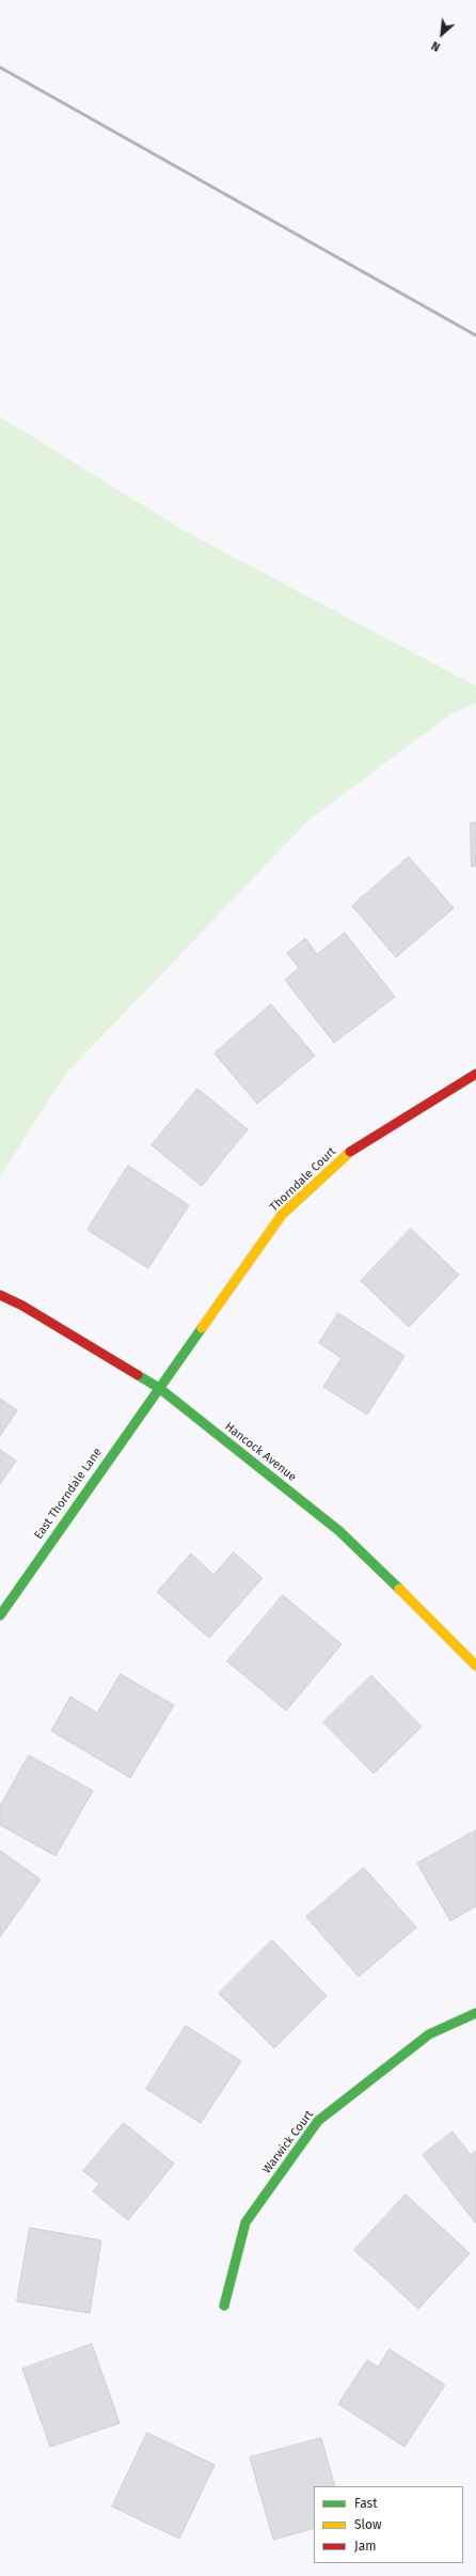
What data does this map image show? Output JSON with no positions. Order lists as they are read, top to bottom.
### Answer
{
  "streets": {
    "street": [
      "Thorndale Court",
      "Hancock Avenue",
      "East Thorndale Lane",
      "Warwick Court"
    ]
  },
  "crossings": [
    ["Thorndale Court", "Hancock Avenue"],
    ["Thorndale Court", "East Thorndale Lane"],
    ["Hancock Avenue", "East Thorndale Lane"]
  ],
  "legend": ["Fast", "Slow", "Jam"],
  "north": "bottom left"
}
